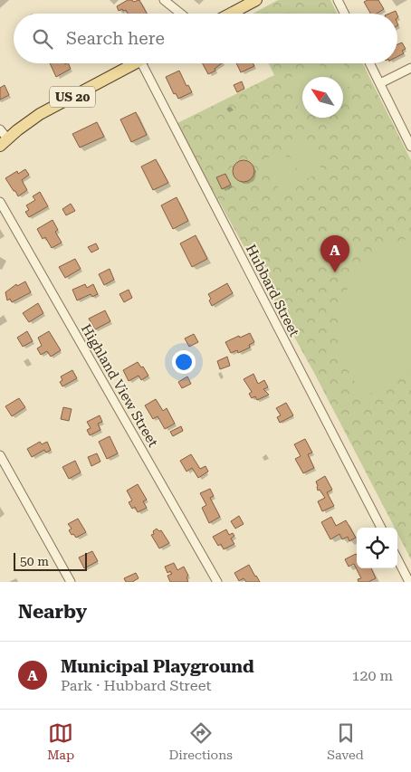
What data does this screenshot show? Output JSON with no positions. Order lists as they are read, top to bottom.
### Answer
{
  "streets": {
    "main road": ["US 20"],
    "street": ["Hubbard Street", "Highland View Street"]
  },
  "scale_bar": "50 m",
  "north": "top left",
  "page": {
    "search": "Search here",
    "pins": "A",
    "scale": "50 m",
    "heading": "Nearby",
    "list": [
      {
        "mark": "A",
        "name": "Municipal Playground",
        "note": "Park · Hubbard Street",
        "value": "120 m"
      }
    ],
    "nav": ["Map", "Directions", "Saved"]
  }
}
